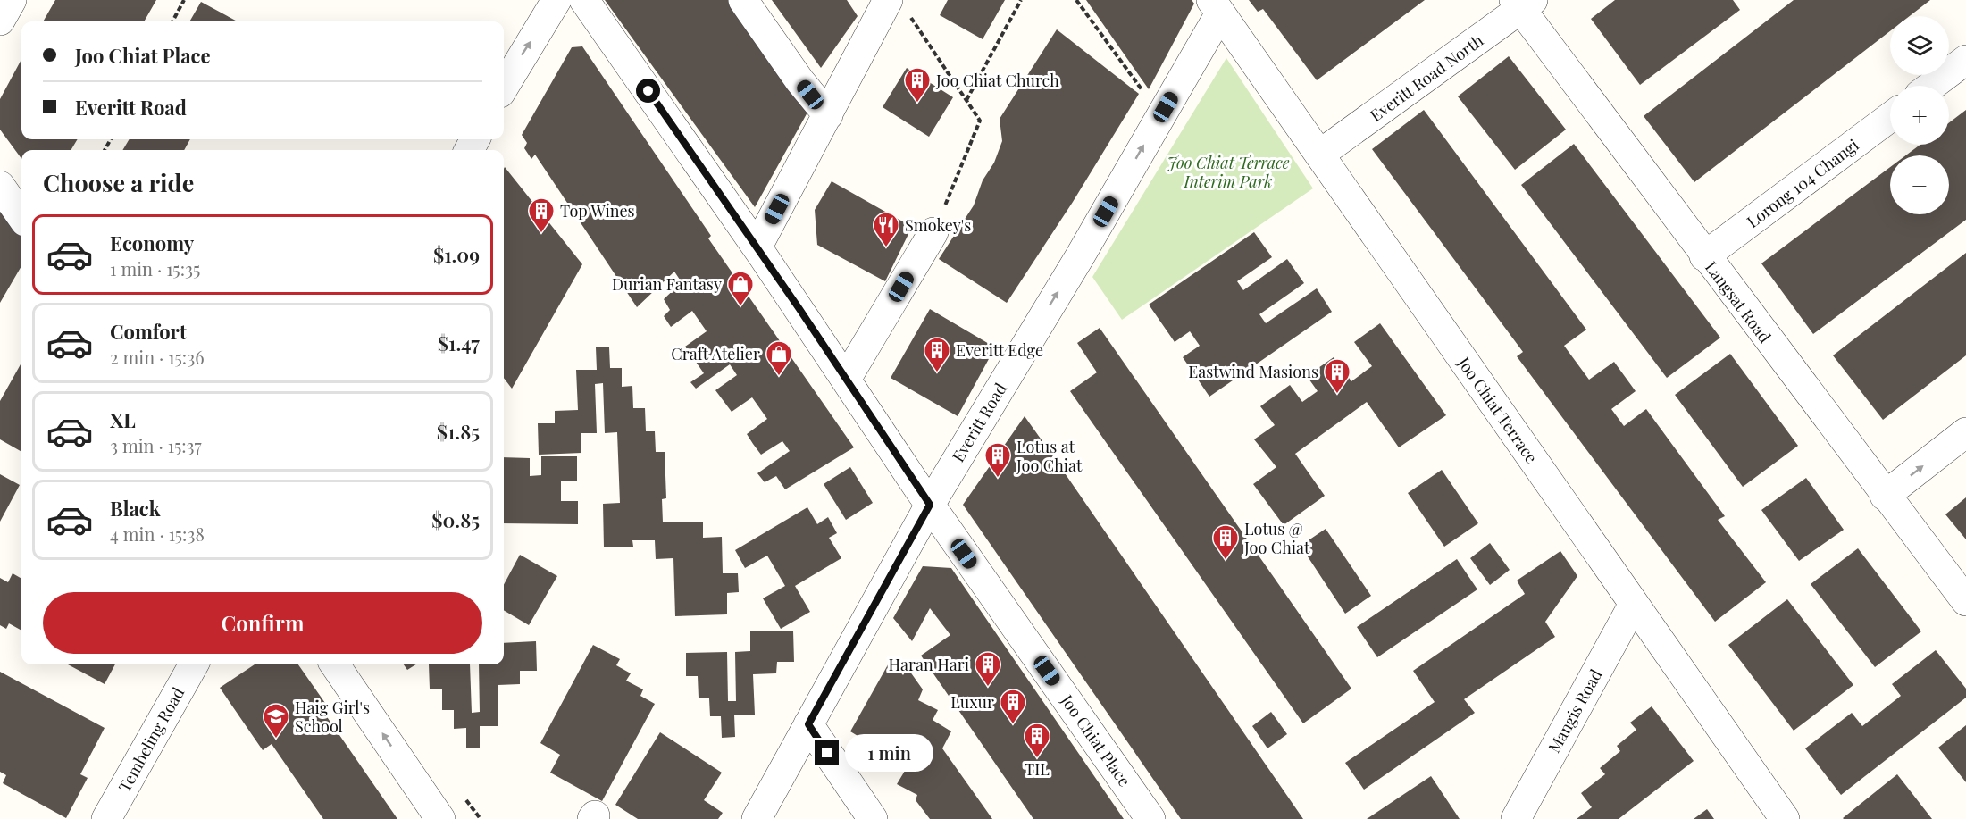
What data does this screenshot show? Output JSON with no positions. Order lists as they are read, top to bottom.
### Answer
{
  "streets": {
    "street": [
      "Everitt Road North",
      "Lorong 104 Changi",
      "Langsat Road",
      "Joo Chiat Terrace",
      "Everitt Road",
      "Mangis Road",
      "Tembeling Road",
      "Joo Chiat Place"
    ]
  },
  "crossings": [
    ["Everitt Road North", "Langsat Road"],
    ["Everitt Road North", "Joo Chiat Terrace"],
    ["Lorong 104 Changi", "Langsat Road"],
    ["Joo Chiat Terrace", "Everitt Road"],
    ["Joo Chiat Terrace", "Mangis Road"],
    ["Everitt Road", "Joo Chiat Place"]
  ],
  "one_way": ["Everitt Road"],
  "parks": ["Joo Chiat Terrace Interim Park"],
  "places": {
    "building": [
      "Joo Chiat Church",
      "Top Wines",
      "Everitt Edge",
      "Eastwind Masions",
      "Lotus at Joo Chiat",
      "Lotus @ Joo Chiat",
      "Haran Hari",
      "Luxur",
      "TIL"
    ],
    "restaurant": ["Smokey's"],
    "shop": ["Durian Fantasy", "Craft Atelier"],
    "school or university": ["Haig Girl's School"]
  },
  "page": {
    "map_buttons": ["+", "−"],
    "banner": ["Joo Chiat Place", "Everitt Road"],
    "heading": "Choose a ride",
    "list": [
      {
        "name": "Economy",
        "note": "1 min · 15:35",
        "value": "$1.09"
      },
      {
        "name": "Comfort",
        "note": "2 min · 15:36",
        "value": "$1.47"
      },
      {
        "name": "XL",
        "note": "3 min · 15:37",
        "value": "$1.85"
      },
      {
        "name": "Black",
        "note": "4 min · 15:38",
        "value": "$0.85"
      }
    ],
    "buttons": "Confirm",
    "bubble": "1 min"
  }
}
